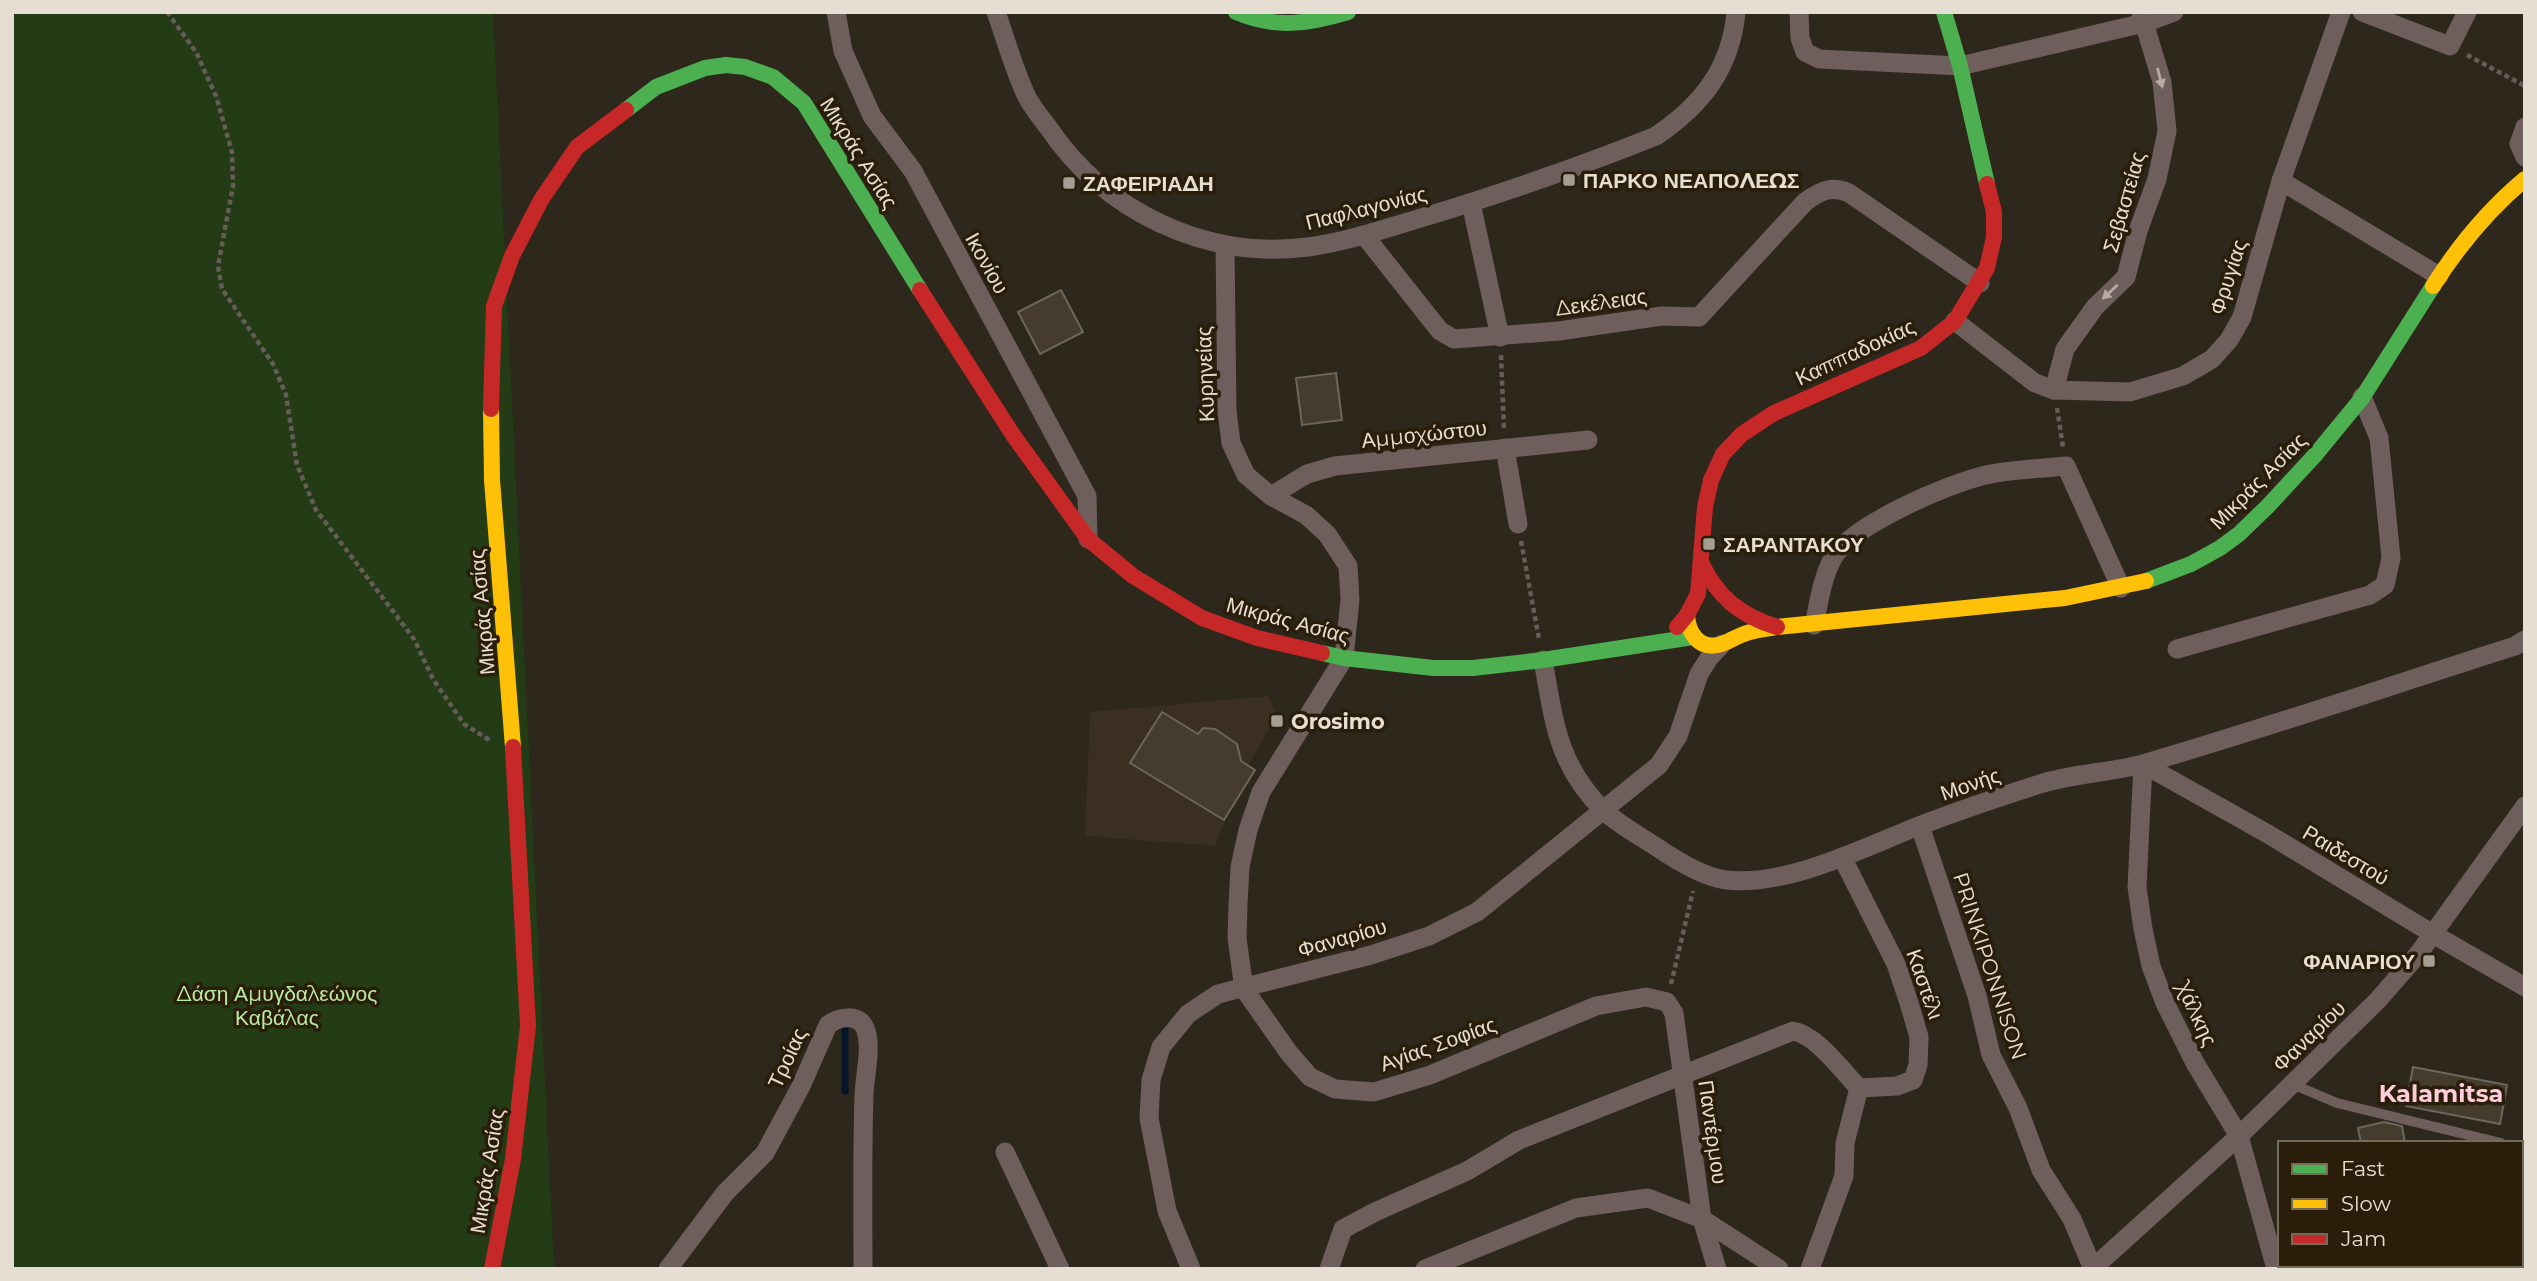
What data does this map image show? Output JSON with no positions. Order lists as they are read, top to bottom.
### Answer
{
  "streets": {
    "street": [
      "Μικράς Ασίας",
      "Σεβαστείας",
      "Παφλαγονίας",
      "Ικονίου",
      "Φρυγίας",
      "Δεκέλειας",
      "Καππαδοκίας",
      "Κυρηνείας",
      "Αμμοχώστου",
      "Μονής",
      "Ραιδεστού",
      "Φαναρίου",
      "PRINKIPONNISON",
      "Καστέλι",
      "Χάλκης",
      "Αγίας Σοφίας",
      "Τροίας",
      "Παντέρμου"
    ]
  },
  "crossings": [
    ["Μικράς Ασίας", "Ικονίου"],
    ["Μικράς Ασίας", "Καππαδοκίας"],
    ["Μικράς Ασίας", "Κυρηνείας"],
    ["Μικράς Ασίας", "Μονής"],
    ["Μικράς Ασίας", "Αγίας Σοφίας"],
    ["Σεβαστείας", "Φρυγίας"],
    ["Παφλαγονίας", "Δεκέλειας"],
    ["Παφλαγονίας", "Κυρηνείας"],
    ["Φρυγίας", "Καππαδοκίας"],
    ["Δεκέλειας", "Καππαδοκίας"],
    ["Κυρηνείας", "Αμμοχώστου"],
    ["Κυρηνείας", "Αγίας Σοφίας"],
    ["Μονής", "Ραιδεστού"],
    ["Μονής", "Φαναρίου"],
    ["Μονής", "PRINKIPONNISON"],
    ["Μονής", "Καστέλι"],
    ["Μονής", "Χάλκης"],
    ["Ραιδεστού", "Φαναρίου"],
    ["Ραιδεστού", "Χάλκης"],
    ["Φαναρίου", "PRINKIPONNISON"],
    ["Φαναρίου", "Χάλκης"],
    ["Φαναρίου", "Αγίας Σοφίας"],
    ["Αγίας Σοφίας", "Παντέρμου"]
  ],
  "one_way": ["Σεβαστείας"],
  "districts": ["Kalamitsa"],
  "parks": ["Δάση Αμυγδαλεώνος Καβάλας"],
  "places": {
    "transit": [
      "ΠΑΡΚΟ ΝΕΑΠΟΛΕΩΣ",
      "ΖΑΦΕΙΡΙΑΔΗ",
      "ΣΑΡΑΝΤΑΚΟΥ",
      "Orosimo",
      "ΦΑΝΑΡΙΟΥ"
    ]
  },
  "legend": ["Fast", "Slow", "Jam"]
}
